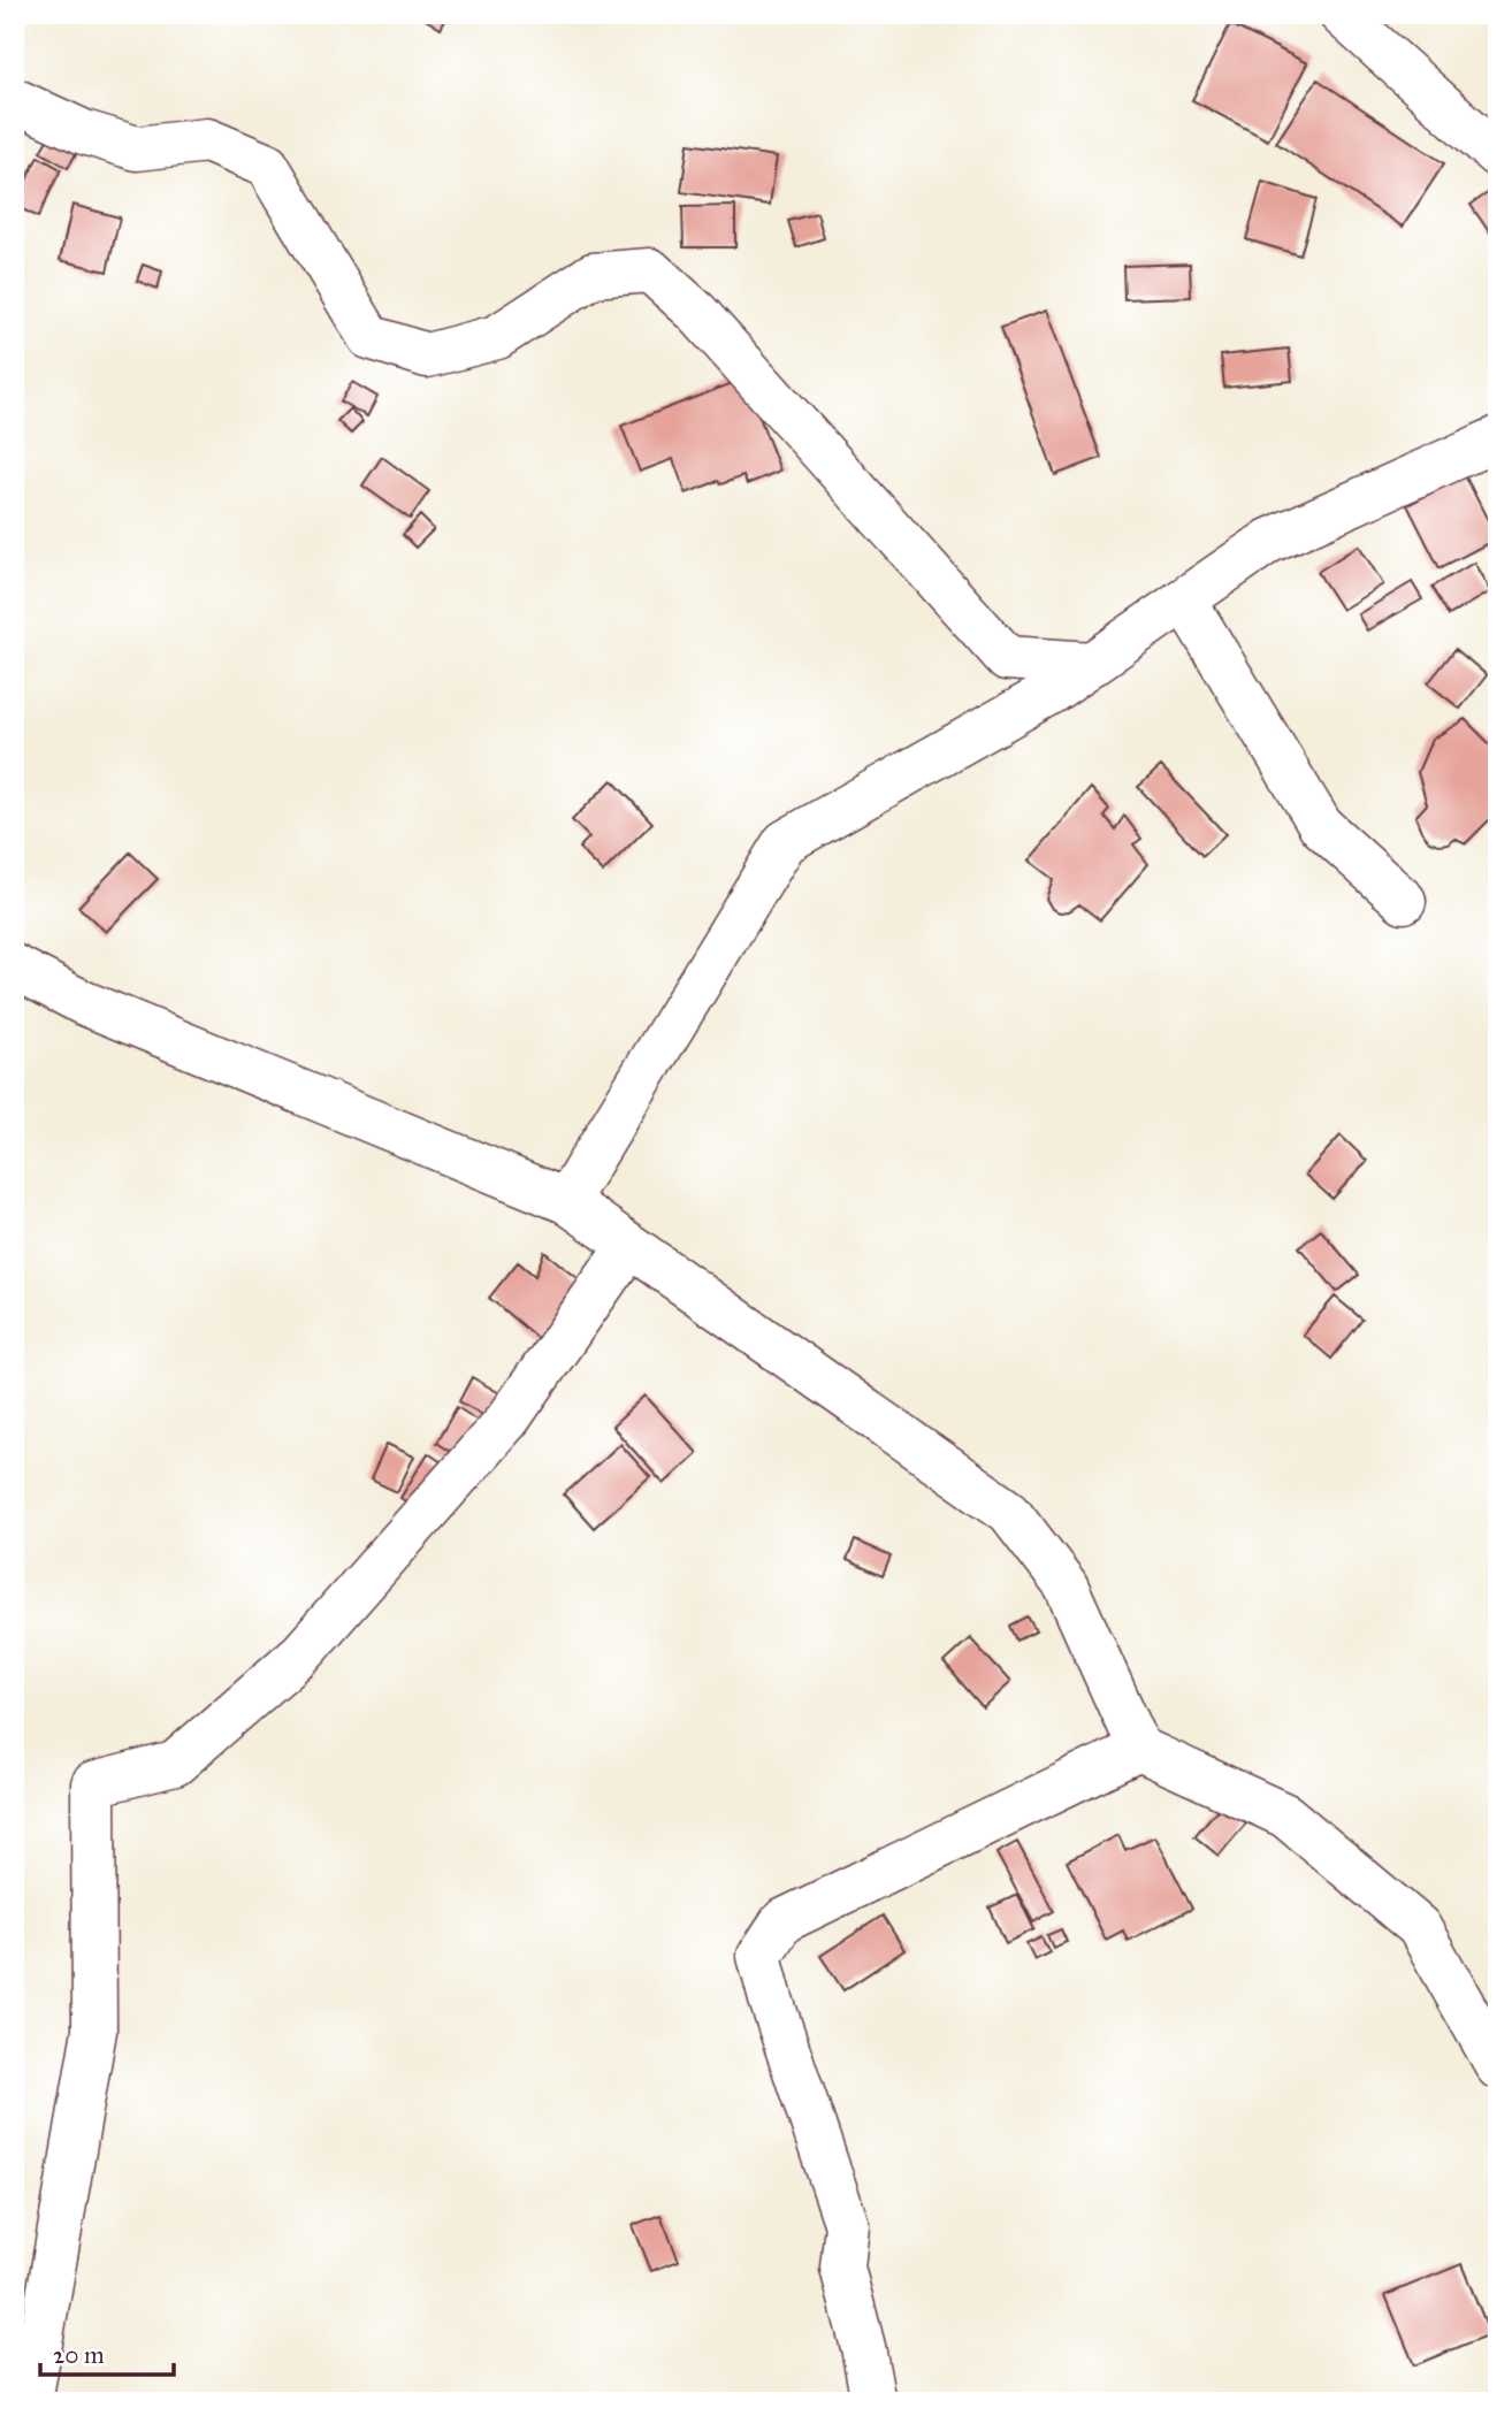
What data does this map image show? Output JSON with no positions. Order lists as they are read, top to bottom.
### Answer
{
  "scale_bar": "20 m"
}
